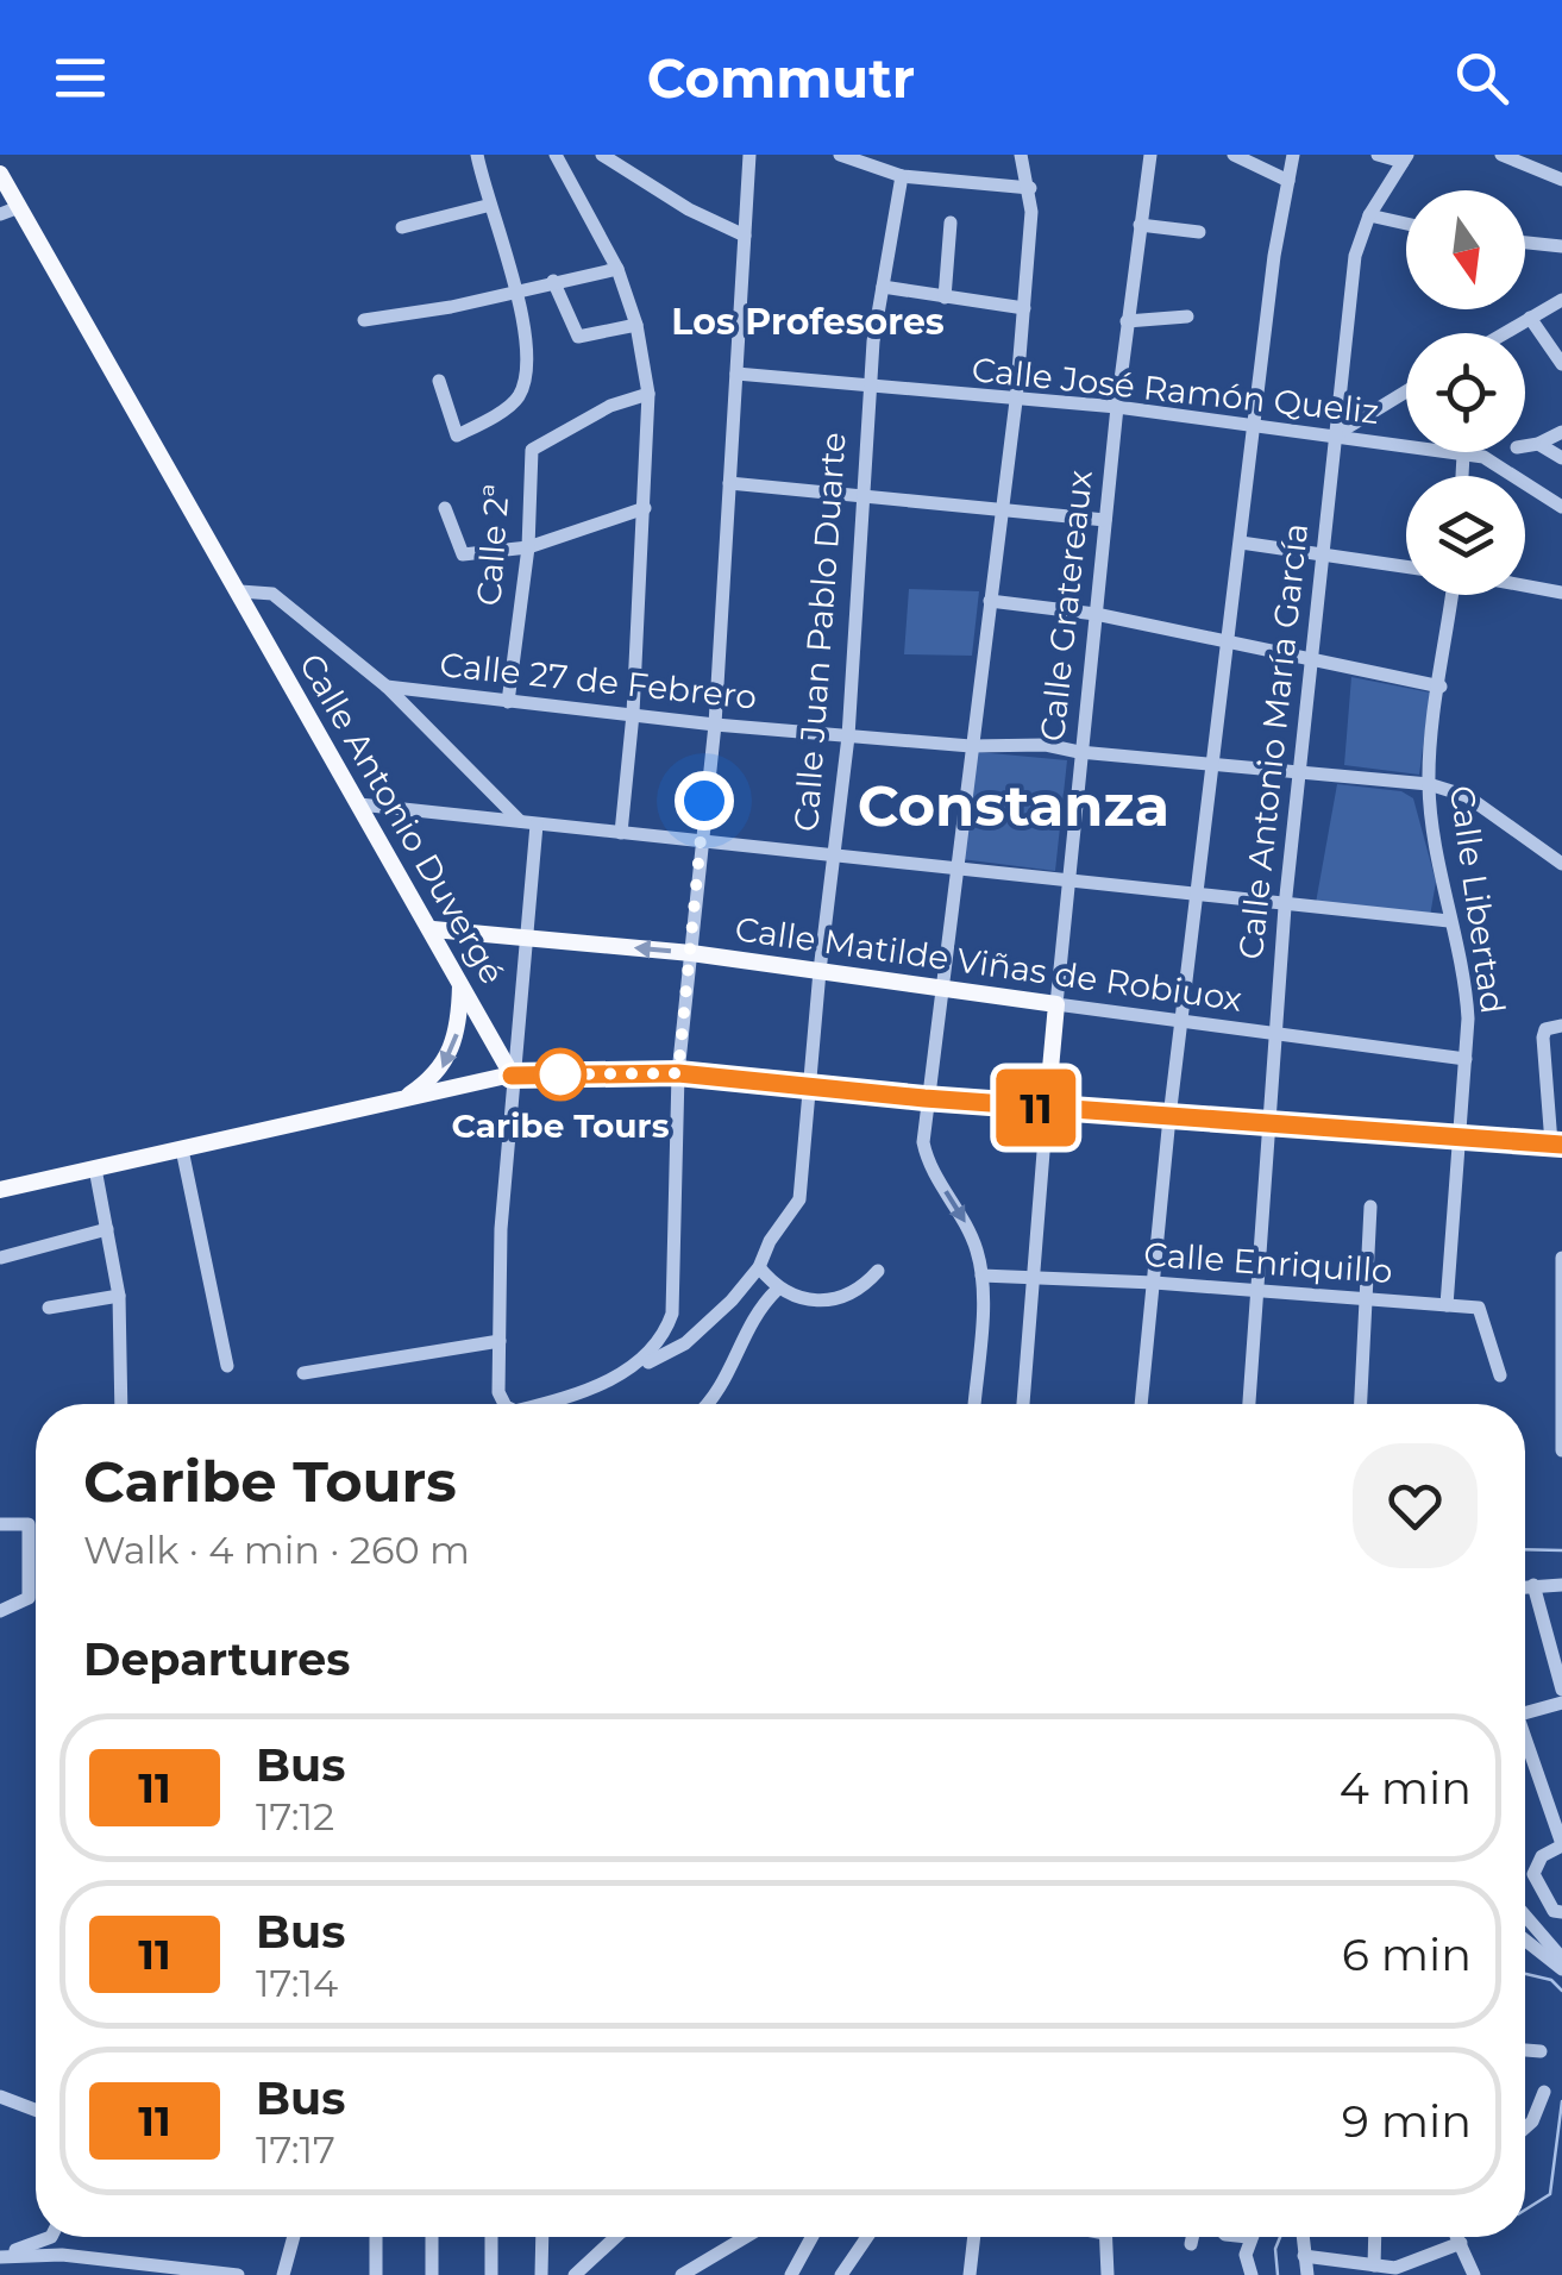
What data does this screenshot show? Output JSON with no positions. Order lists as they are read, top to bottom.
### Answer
{
  "streets": {
    "main road": ["Calle Gratereaux", "Calle Antonio Duvergé", "Calle Matilde Viñas de Robiuox"],
    "street": [
      "Calle José Ramón Queliz",
      "Calle 2ª",
      "Calle Juan Pablo Duarte",
      "Calle 27 de Febrero",
      "Calle Antonio María García",
      "Calle Libertad",
      "Calle Enriquillo"
    ]
  },
  "crossings": [
    ["Calle José Ramón Queliz", "Calle Gratereaux"],
    ["Calle José Ramón Queliz", "Calle Juan Pablo Duarte"],
    ["Calle José Ramón Queliz", "Calle Antonio María García"],
    ["Calle 2ª", "Calle 27 de Febrero"],
    ["Calle Gratereaux", "Calle 27 de Febrero"],
    ["Calle Gratereaux", "Calle Matilde Viñas de Robiuox"],
    ["Calle Gratereaux", "Calle Enriquillo"],
    ["Calle Juan Pablo Duarte", "Calle 27 de Febrero"],
    ["Calle Juan Pablo Duarte", "Calle Matilde Viñas de Robiuox"],
    ["Calle 27 de Febrero", "Calle Antonio María García"],
    ["Calle 27 de Febrero", "Calle Libertad"],
    ["Calle Antonio María García", "Calle Matilde Viñas de Robiuox"],
    ["Calle Antonio María García", "Calle Enriquillo"],
    ["Calle Antonio Duvergé", "Calle Matilde Viñas de Robiuox"],
    ["Calle Libertad", "Calle Matilde Viñas de Robiuox"],
    ["Calle Libertad", "Calle Enriquillo"]
  ],
  "districts": ["Los Profesores", "Constanza"],
  "places": ["Caribe Tours"],
  "lines": ["bus line 11"],
  "north": "bottom",
  "page": {
    "header": "Commutr",
    "on_map": "11",
    "heading": [
      ["Caribe Tours", "Walk · 4 min · 260 m"],
      "Departures"
    ],
    "list": [
      {
        "mark": "11",
        "name": "Bus",
        "note": "17:12",
        "value": "4 min"
      },
      {
        "mark": "11",
        "name": "Bus",
        "note": "17:14",
        "value": "6 min"
      },
      {
        "mark": "11",
        "name": "Bus",
        "note": "17:17",
        "value": "9 min"
      }
    ]
  }
}
